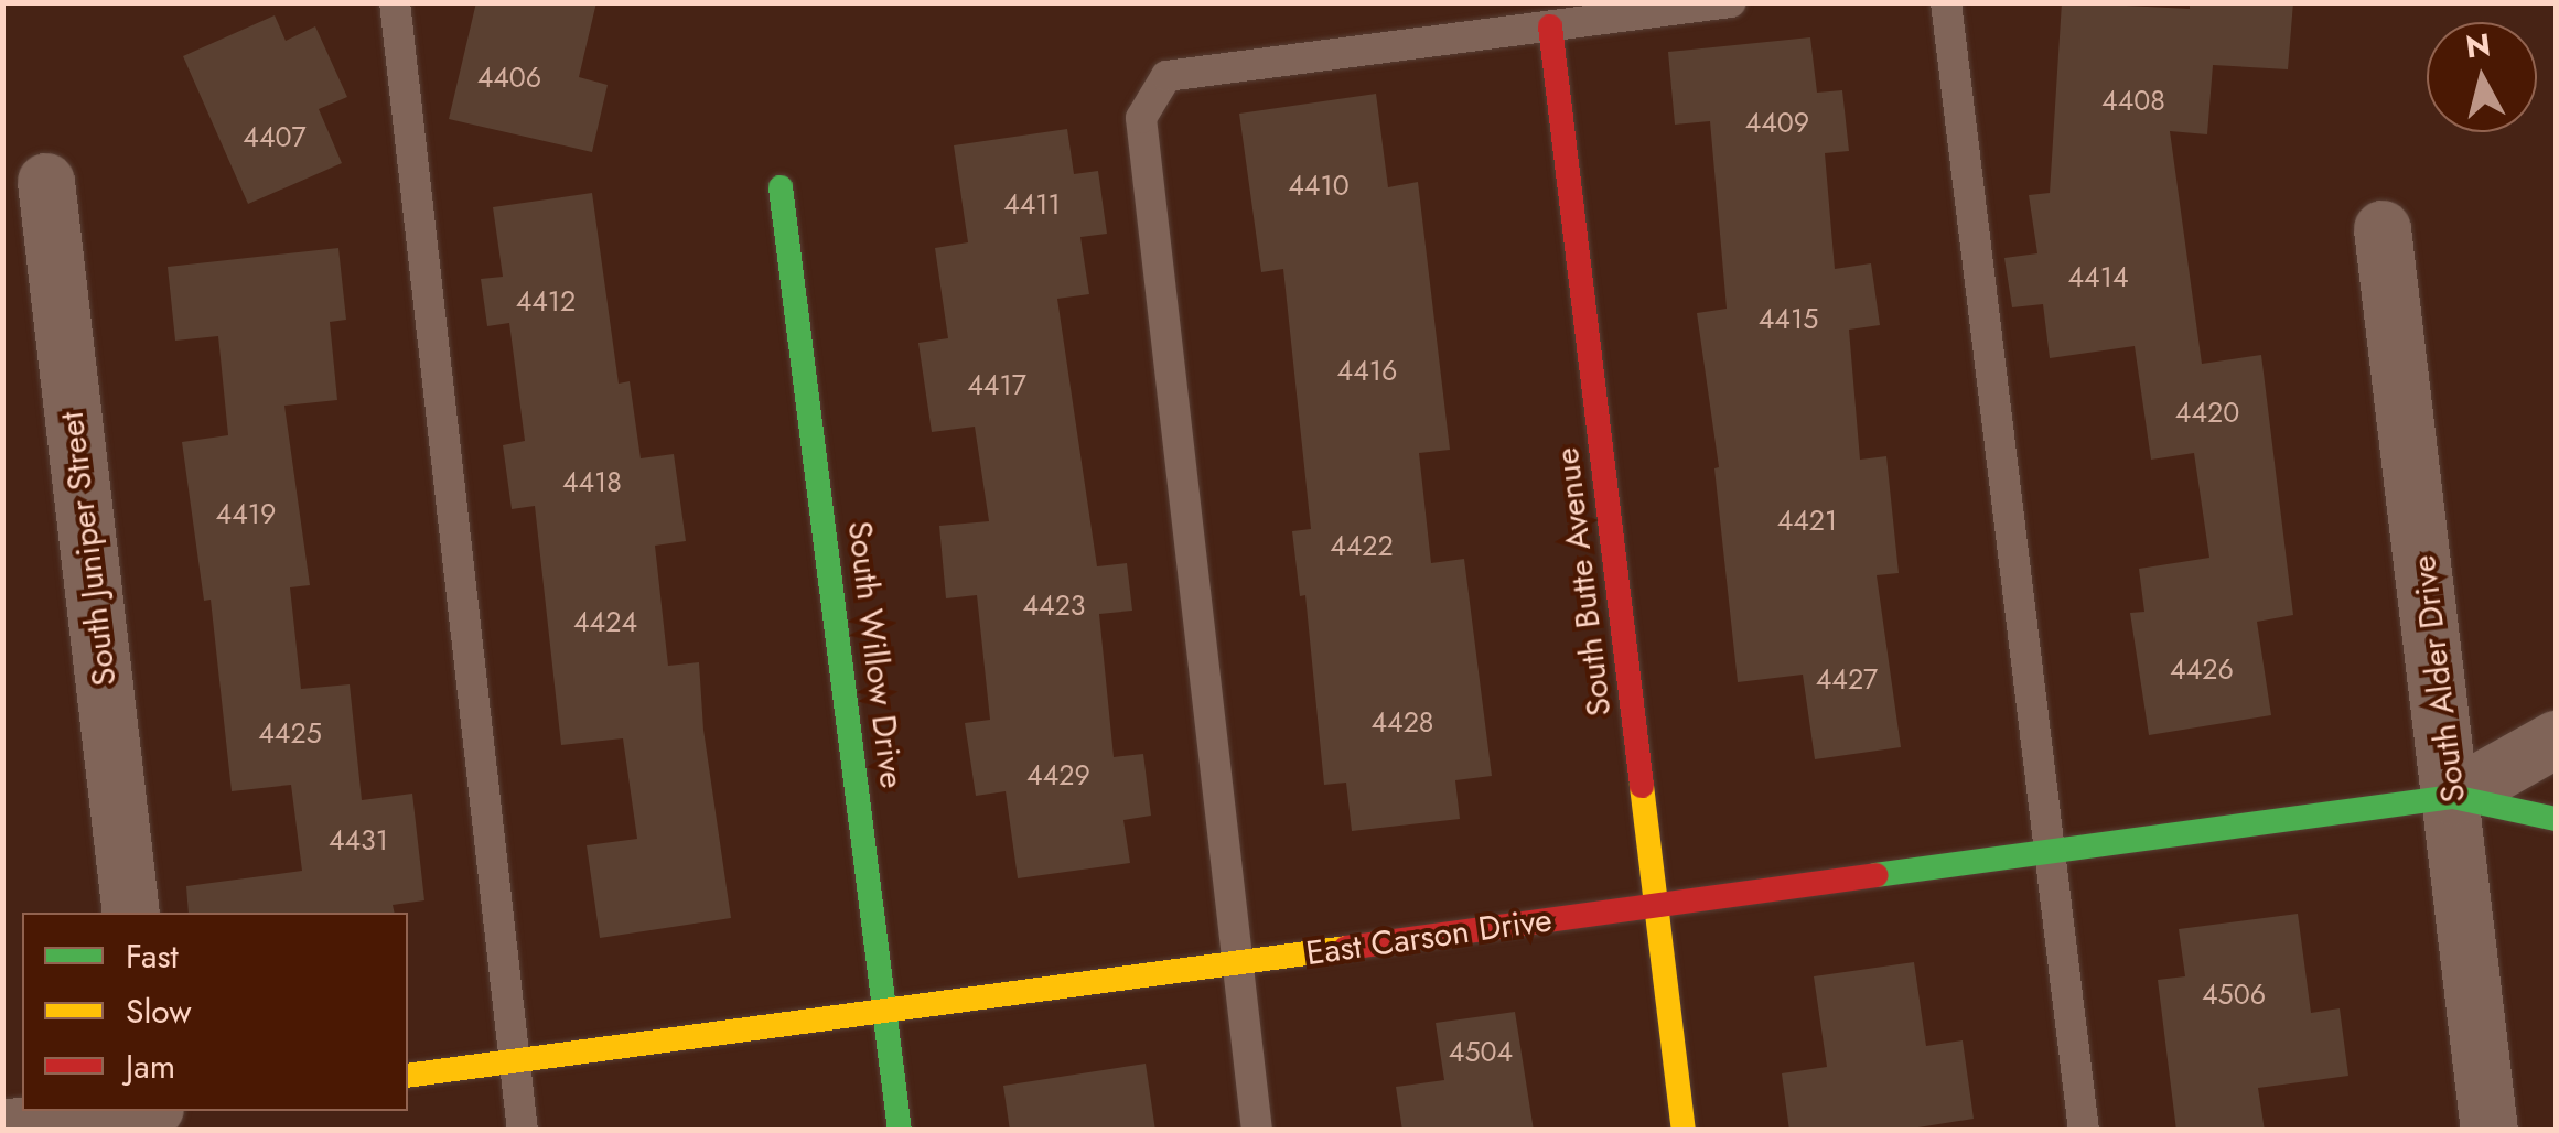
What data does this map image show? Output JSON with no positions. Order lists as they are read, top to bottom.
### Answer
{
  "streets": {
    "street": [
      "South Juniper Street",
      "South Butte Avenue",
      "South Willow Drive",
      "South Alder Drive",
      "East Carson Drive"
    ]
  },
  "crossings": [
    ["South Butte Avenue", "East Carson Drive"],
    ["South Willow Drive", "East Carson Drive"],
    ["South Alder Drive", "East Carson Drive"]
  ],
  "house_numbers": [
    "4406",
    "4408",
    "4409",
    "4407",
    "4410",
    "4411",
    "4414",
    "4412",
    "4415",
    "4416",
    "4417",
    "4420",
    "4418",
    "4419",
    "4421",
    "4422",
    "4423",
    "4424",
    "4426",
    "4427",
    "4428",
    "4425",
    "4429",
    "4431",
    "4506",
    "4504"
  ],
  "legend": ["Fast", "Slow", "Jam"],
  "north": "top"
}
